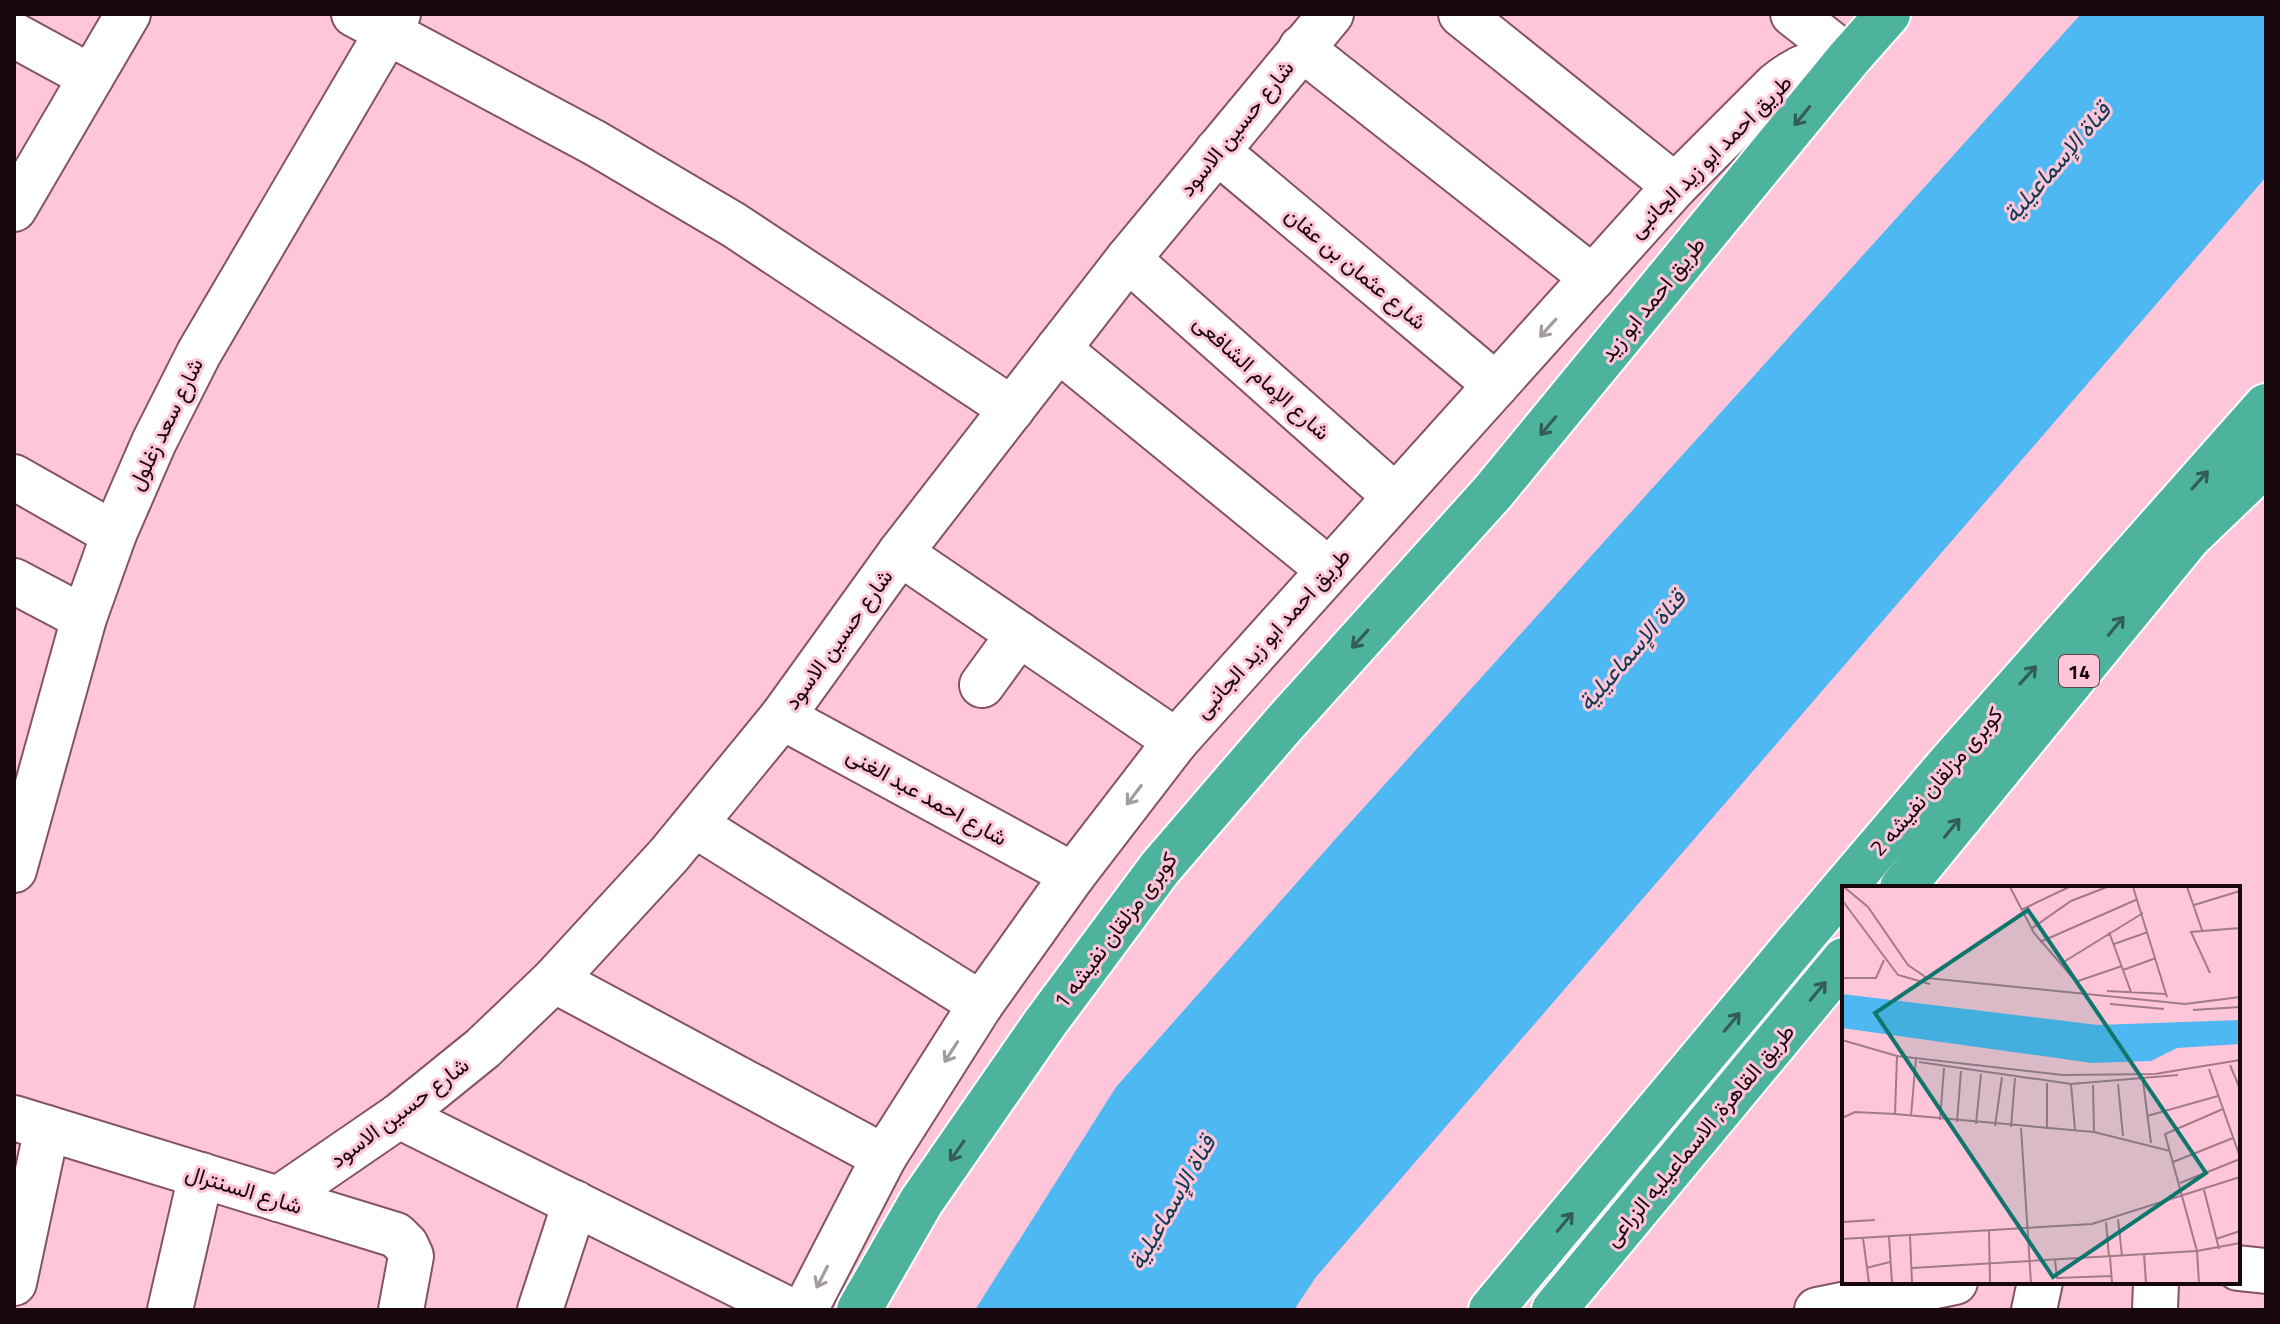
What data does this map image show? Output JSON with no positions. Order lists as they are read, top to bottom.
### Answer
{
  "streets": {
    "highway": [
      "طريق احمد ابو زيد",
      "14",
      "كوبرى مزلقان نفيشه 2",
      "كوبرى مزلقان نفيشه 1",
      "طريق القاهرة, الاسماعيليه الزراعى"
    ],
    "street": [
      "شارع حسين الاسود",
      "طريق احمد ابو زيد الجانبى",
      "شارع عثمان بن عفان",
      "شارع الإمام الشافعى",
      "شارع سعد زغلول",
      "شارع احمد عبد الغنى",
      "شارع السنترال"
    ]
  },
  "crossings": [
    ["شارع حسين الاسود", "شارع عثمان بن عفان"],
    ["شارع حسين الاسود", "شارع الإمام الشافعى"],
    ["شارع حسين الاسود", "شارع احمد عبد الغنى"],
    ["شارع حسين الاسود", "شارع السنترال"],
    ["طريق احمد ابو زيد الجانبى", "شارع عثمان بن عفان"],
    ["طريق احمد ابو زيد الجانبى", "طريق احمد ابو زيد"],
    ["طريق احمد ابو زيد الجانبى", "شارع الإمام الشافعى"],
    ["طريق احمد ابو زيد الجانبى", "شارع احمد عبد الغنى"],
    ["طريق احمد ابو زيد", "كوبرى مزلقان نفيشه 1"]
  ],
  "one_way": [
    "طريق احمد ابو زيد الجانبى",
    "طريق احمد ابو زيد",
    "كوبرى مزلقان نفيشه 1",
    "طريق القاهرة, الاسماعيليه الزراعى"
  ],
  "water": ["قناة الإسماعيلية"]
}
